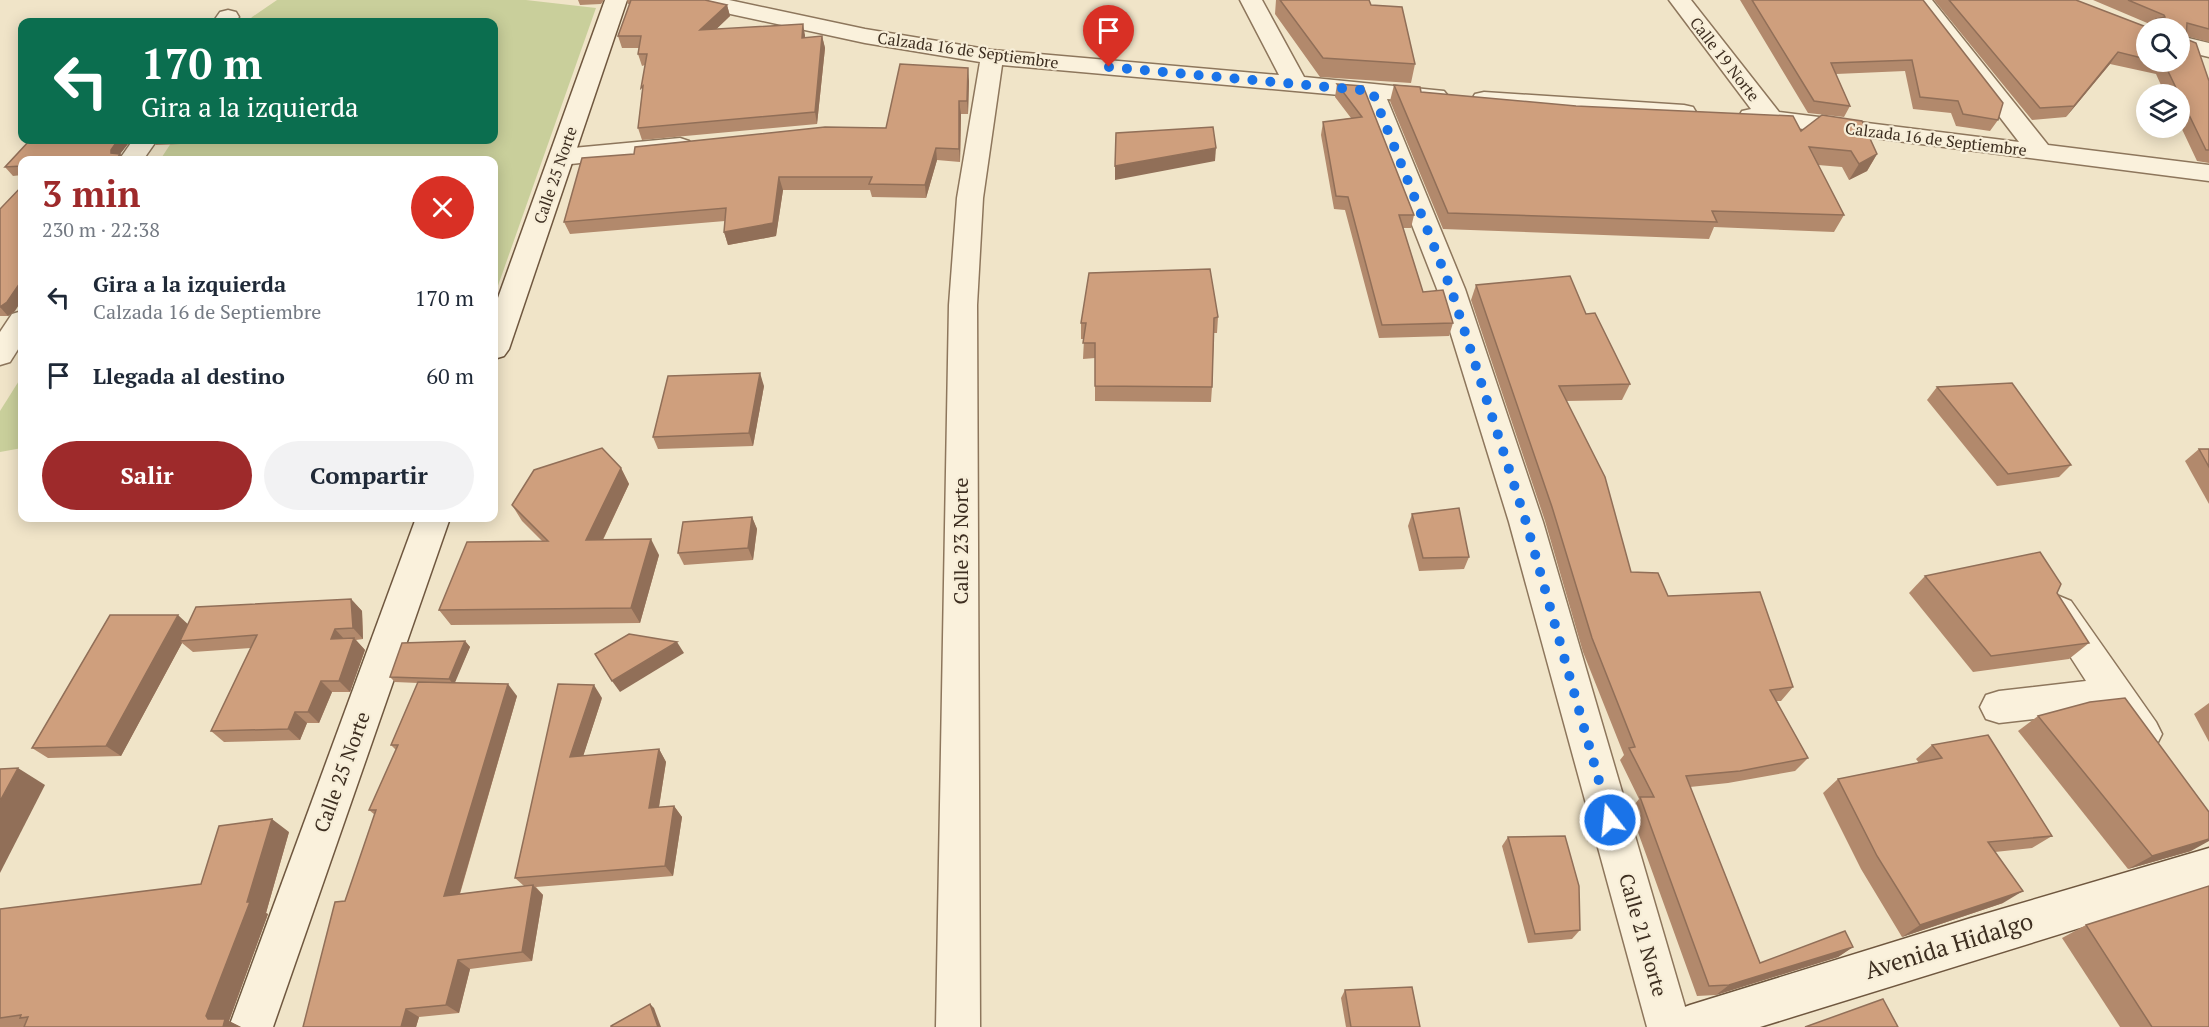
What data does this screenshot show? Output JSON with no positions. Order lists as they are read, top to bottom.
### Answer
{
  "streets": {
    "street": [
      "Calzada 16 de Septiembre",
      "Calle 19 Norte",
      "Calle 25 Norte",
      "Calle 23 Norte",
      "Calle 21 Norte",
      "Avenida Hidalgo"
    ]
  },
  "crossings": [
    ["Calzada 16 de Septiembre", "Calle 19 Norte"],
    ["Calzada 16 de Septiembre", "Calle 23 Norte"],
    ["Calzada 16 de Septiembre", "Calle 21 Norte"]
  ],
  "page": {
    "turn": ["170 m", "Gira a la izquierda"],
    "heading": ["3 min", "230 m · 22:38"],
    "list": [
      {
        "name": "Gira a la izquierda",
        "note": "Calzada 16 de Septiembre",
        "value": "170 m"
      },
      {
        "name": "Llegada al destino",
        "value": "60 m"
      }
    ],
    "buttons": ["Salir", "Compartir"]
  }
}
